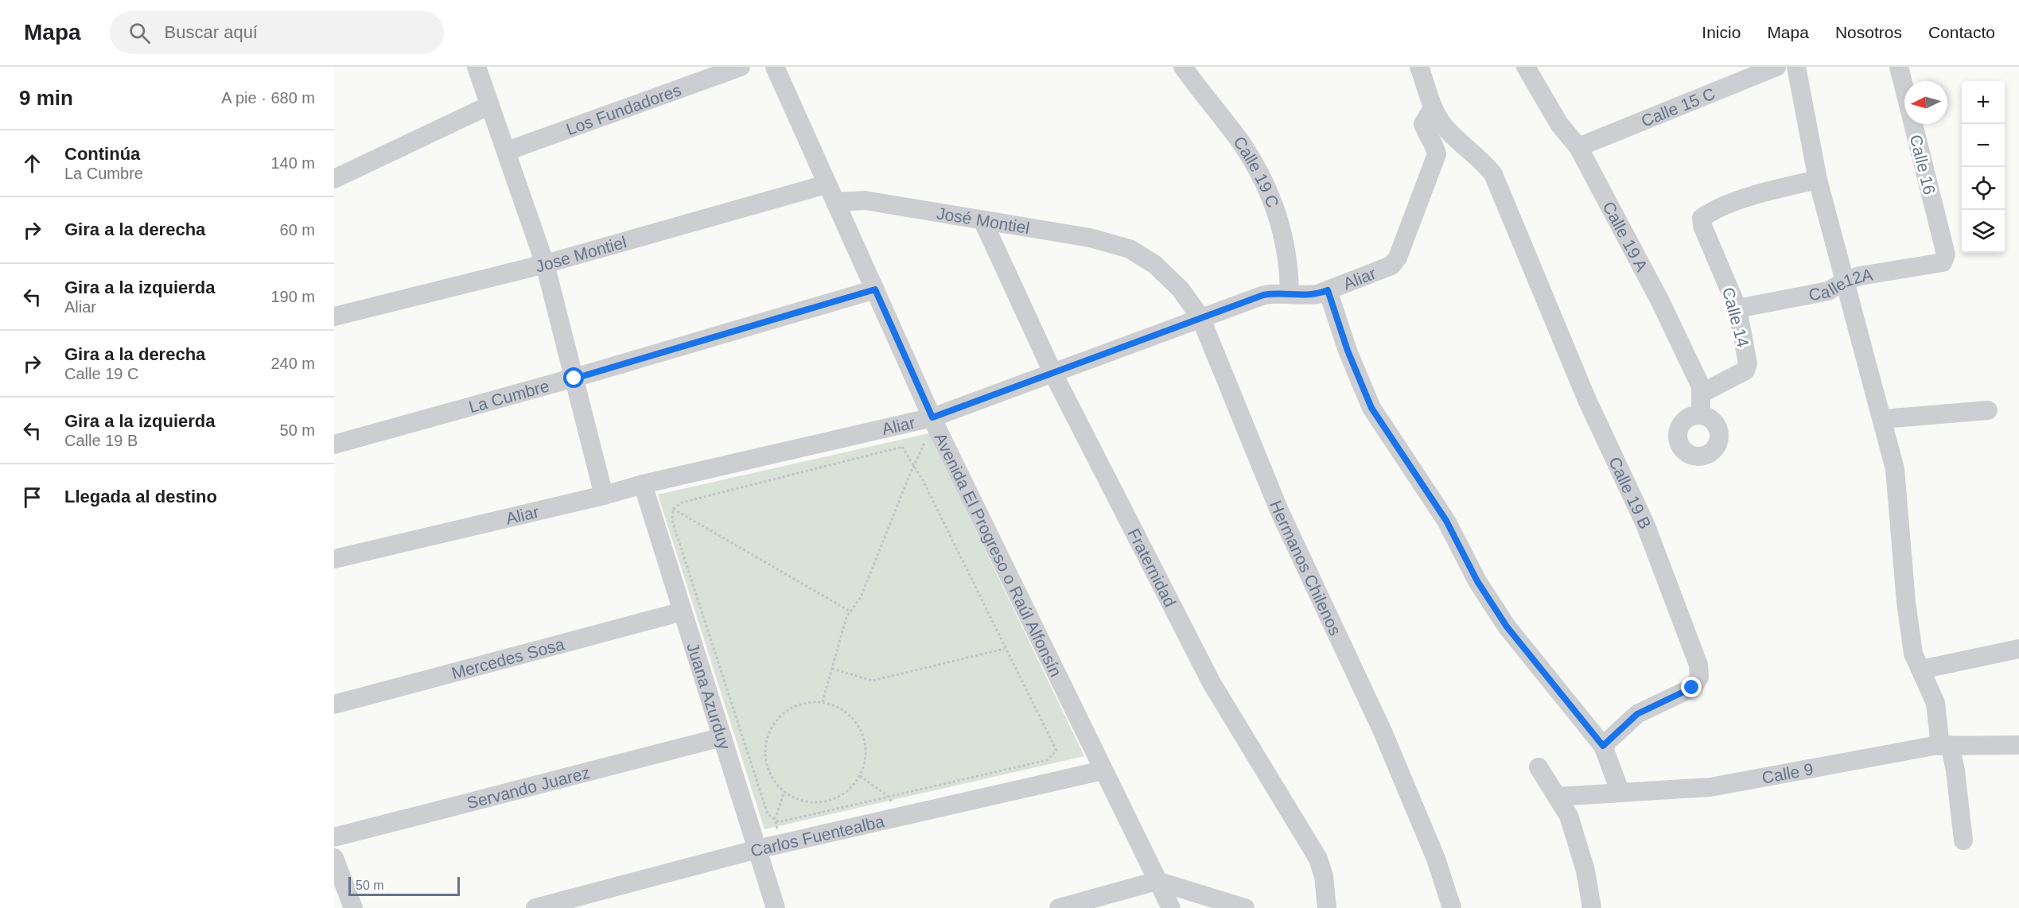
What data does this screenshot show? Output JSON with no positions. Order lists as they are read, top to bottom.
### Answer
{
  "streets": {
    "street": [
      "Calle 15 C",
      "Los Fundadores",
      "Calle 16",
      "Calle 19 C",
      "José Montiel",
      "Calle 19 A",
      "Jose Montiel",
      "Aliar",
      "Calle12A",
      "Calle 14",
      "La Cumbre",
      "Calle 19 B",
      "Avenida El Progreso o Raúl Alfonsín",
      "Hermanos Chilenos",
      "Fraternidad",
      "Mercedes Sosa",
      "Juana Azurduy",
      "Calle 9",
      "Servando Juarez",
      "Carlos Fuentealba"
    ]
  },
  "crossings": [
    ["Calle 15 C", "Calle 19 A"],
    ["Calle 16", "Calle12A"],
    ["Calle 19 C", "Aliar"],
    ["José Montiel", "Avenida El Progreso o Raúl Alfonsín"],
    ["José Montiel", "Hermanos Chilenos"],
    ["José Montiel", "Fraternidad"],
    ["Calle 19 A", "Calle 14"],
    ["Jose Montiel", "Avenida El Progreso o Raúl Alfonsín"],
    ["Aliar", "Calle 19 B"],
    ["Aliar", "Avenida El Progreso o Raúl Alfonsín"],
    ["Aliar", "Hermanos Chilenos"],
    ["Aliar", "Fraternidad"],
    ["Aliar", "Juana Azurduy"],
    ["Calle12A", "Calle 14"],
    ["La Cumbre", "Avenida El Progreso o Raúl Alfonsín"],
    ["Avenida El Progreso o Raúl Alfonsín", "Carlos Fuentealba"],
    ["Mercedes Sosa", "Juana Azurduy"],
    ["Juana Azurduy", "Servando Juarez"],
    ["Juana Azurduy", "Carlos Fuentealba"]
  ],
  "scale_bar": "50 m",
  "north": "left",
  "page": {
    "header": "Mapa",
    "search": "Buscar aquí",
    "nav": [
      "Inicio",
      "Mapa",
      "Nosotros",
      "Contacto"
    ],
    "heading": ["9 min", "A pie · 680 m"],
    "map_buttons": ["+", "−"],
    "list": [
      ["Continúa", "La Cumbre", "140 m"],
      ["Gira a la derecha", "60 m"],
      ["Gira a la izquierda", "Aliar", "190 m"],
      ["Gira a la derecha", "Calle 19 C", "240 m"],
      ["Gira a la izquierda", "Calle 19 B", "50 m"],
      "Llegada al destino"
    ],
    "scale": "50 m"
  }
}
